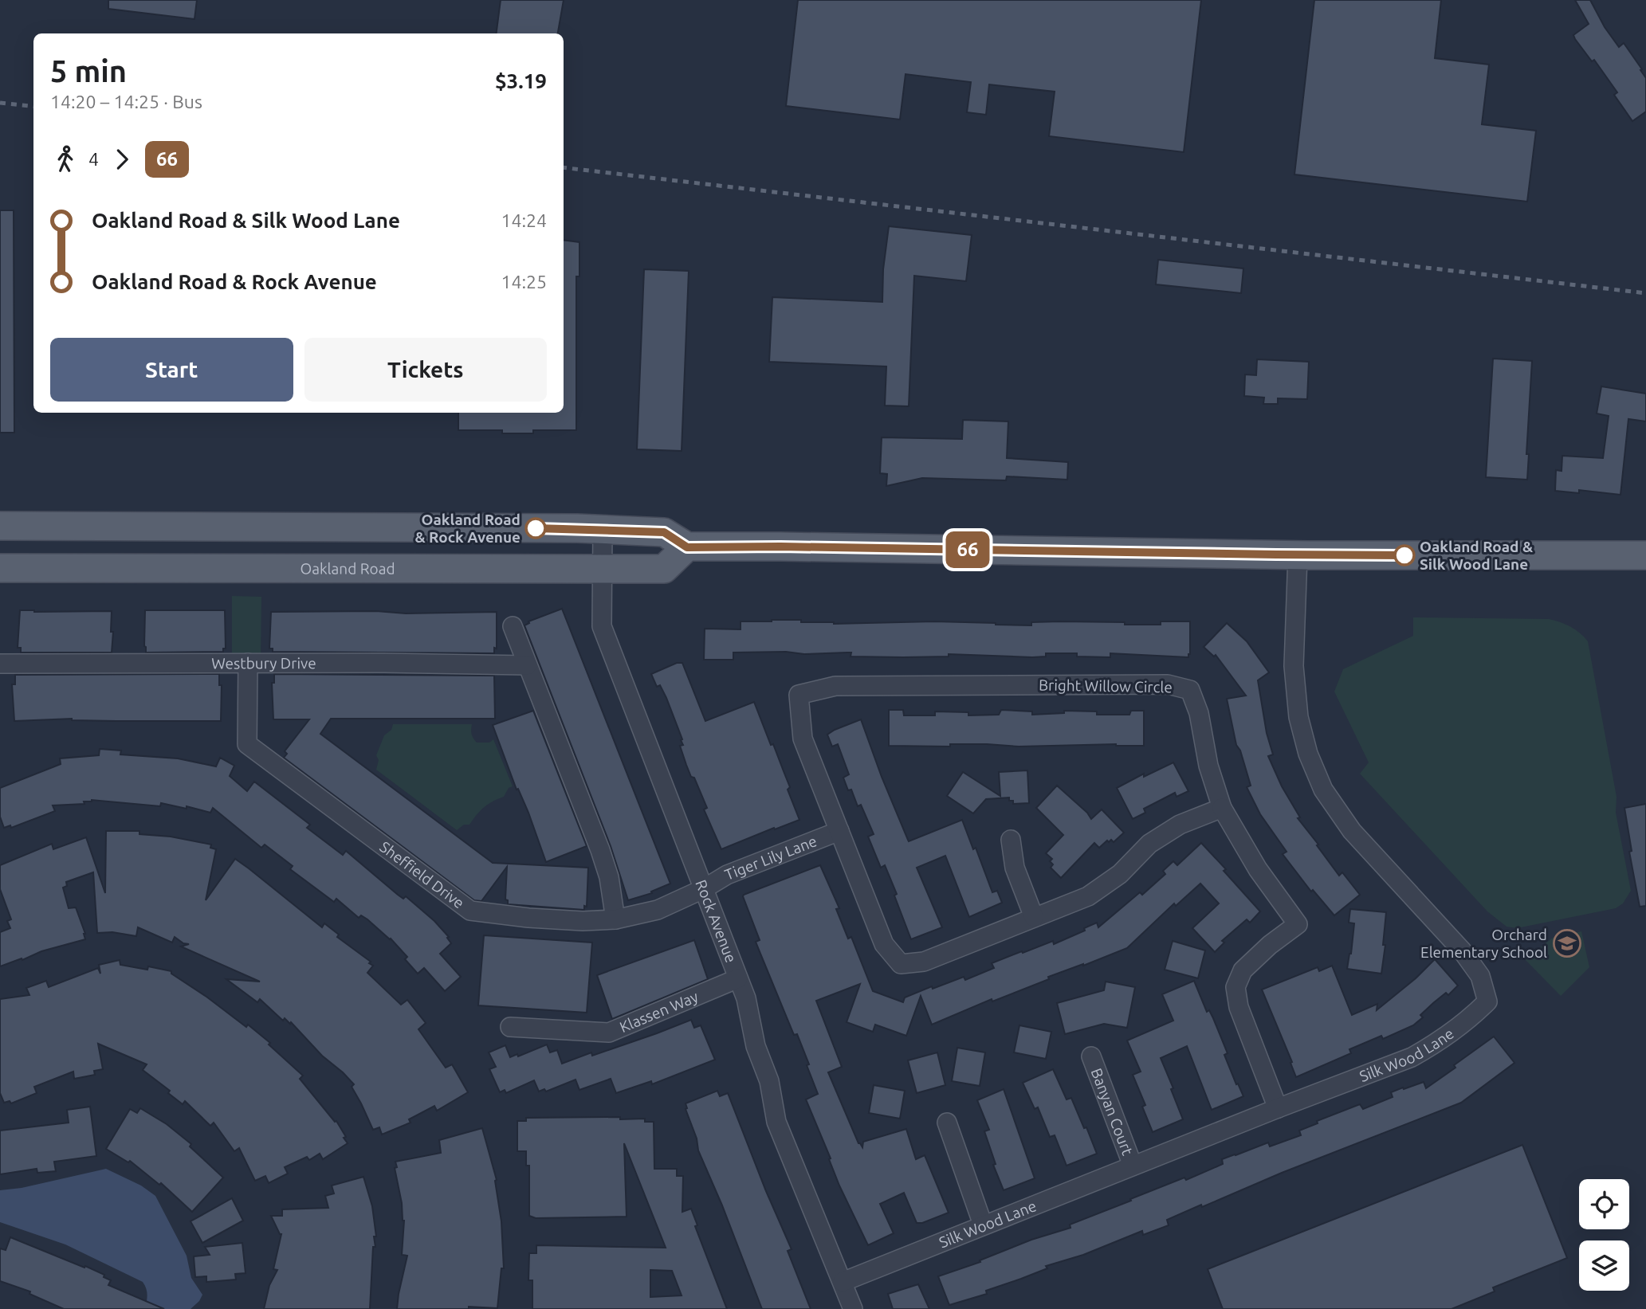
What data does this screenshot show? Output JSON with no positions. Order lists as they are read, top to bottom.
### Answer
{
  "streets": {
    "main road": ["Oakland Road"],
    "street": [
      "Westbury Drive",
      "Bright Willow Circle",
      "Tiger Lily Lane",
      "Sheffield Drive",
      "Rock Avenue",
      "Klassen Way",
      "Silk Wood Lane",
      "Banyan Court"
    ]
  },
  "crossings": [
    ["Oakland Road", "Rock Avenue"],
    ["Westbury Drive", "Sheffield Drive"],
    ["Bright Willow Circle", "Tiger Lily Lane"],
    ["Tiger Lily Lane", "Sheffield Drive"],
    ["Tiger Lily Lane", "Rock Avenue"],
    ["Sheffield Drive", "Rock Avenue"],
    ["Rock Avenue", "Klassen Way"],
    ["Rock Avenue", "Silk Wood Lane"],
    ["Silk Wood Lane", "Banyan Court"]
  ],
  "places": {
    "other": ["Oakland Road & Rock Avenue", "Oakland Road & Silk Wood Lane"],
    "school or university": ["Orchard Elementary School"]
  },
  "lines": ["bus line 66"],
  "page": {
    "on_map": "66",
    "heading": ["5 min", "14:20 – 14:25 · Bus", "$3.19"],
    "legs": ["4", "66"],
    "list": [
      {
        "name": "Oakland Road & Silk Wood Lane",
        "value": "14:24"
      },
      {
        "name": "Oakland Road & Rock Avenue",
        "value": "14:25"
      }
    ],
    "buttons": ["Start", "Tickets"]
  }
}
